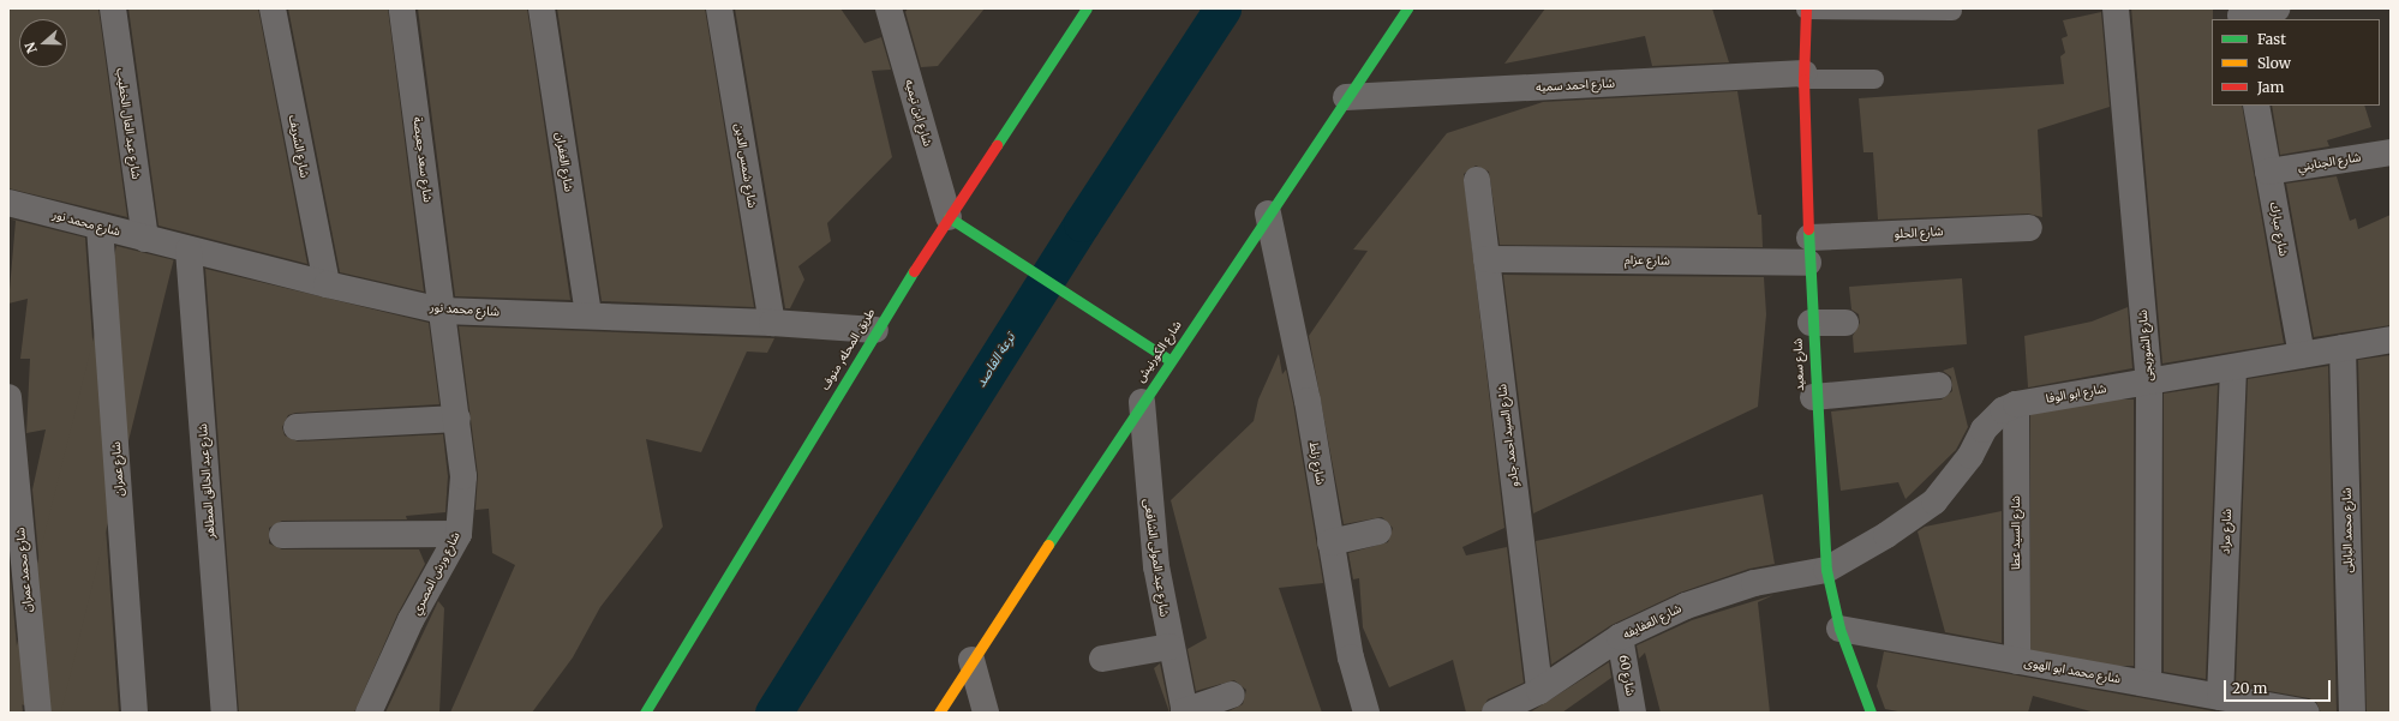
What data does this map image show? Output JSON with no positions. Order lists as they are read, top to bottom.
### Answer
{
  "streets": {
    "main road": ["طريق المحله, منوف", "شارع الكورنيش", "شارع سعيد"],
    "street": [
      "شارع احمد سميه",
      "شارع ابن تيميه",
      "شارع عبد العال الخطيب",
      "شارع الشريف",
      "شارع سعد جعيصة",
      "شارع الغفران",
      "شارع الجنايني",
      "شارع شمس الدين",
      "شارع محمد نور",
      "شارع مبارك",
      "شارع الحلو",
      "شارع عزام",
      "شارع الشوربجى",
      "شارع ابو الوفا",
      "شارع السيد احمد جادو",
      "شارع زلط",
      "شارع عمران",
      "شارع عبد الخالق المطاهر",
      "شارع محمد البابلى",
      "شارع مراد",
      "شارع السيد عطا",
      "شارع عبد المولى الشافعى",
      "شارع محمد عمران",
      "شارع ورش المصري",
      "شارع العفايفه",
      "شارع محمد ابو الهوى",
      "شارع 60"
    ]
  },
  "crossings": [
    ["شارع احمد سميه", "شارع الكورنيش"],
    ["شارع احمد سميه", "شارع سعيد"],
    ["شارع ابن تيميه", "طريق المحله, منوف"],
    ["شارع عبد العال الخطيب", "شارع محمد نور"],
    ["شارع الشريف", "شارع محمد نور"],
    ["شارع سعد جعيصة", "شارع محمد نور"],
    ["شارع سعد جعيصة", "شارع ورش المصري"],
    ["شارع الغفران", "شارع محمد نور"],
    ["شارع الجنايني", "شارع مبارك"],
    ["شارع شمس الدين", "شارع محمد نور"],
    ["شارع محمد نور", "طريق المحله, منوف"],
    ["شارع محمد نور", "شارع عمران"],
    ["شارع محمد نور", "شارع عبد الخالق المطاهر"],
    ["شارع محمد نور", "شارع ورش المصري"],
    ["شارع مبارك", "شارع ابو الوفا"],
    ["شارع الحلو", "شارع عزام"],
    ["شارع الحلو", "شارع سعيد"],
    ["شارع عزام", "شارع سعيد"],
    ["شارع عزام", "شارع السيد احمد جادو"],
    ["شارع الشوربجى", "شارع ابو الوفا"],
    ["شارع الشوربجى", "شارع محمد ابو الهوى"],
    ["شارع الكورنيش", "شارع زلط"],
    ["شارع الكورنيش", "شارع عبد المولى الشافعى"],
    ["شارع سعيد", "شارع ابو الوفا"],
    ["شارع سعيد", "شارع العفايفه"],
    ["شارع سعيد", "شارع محمد ابو الهوى"],
    ["شارع ابو الوفا", "شارع محمد البابلى"],
    ["شارع ابو الوفا", "شارع مراد"],
    ["شارع ابو الوفا", "شارع السيد عطا"],
    ["شارع ابو الوفا", "شارع العفايفه"],
    ["شارع السيد احمد جادو", "شارع العفايفه"],
    ["شارع مراد", "شارع محمد ابو الهوى"],
    ["شارع السيد عطا", "شارع محمد ابو الهوى"],
    ["شارع العفايفه", "شارع 60"]
  ],
  "water": ["ترعة القاصد"],
  "legend": ["Fast", "Slow", "Jam"],
  "scale_bar": "20 m",
  "north": "left"
}
